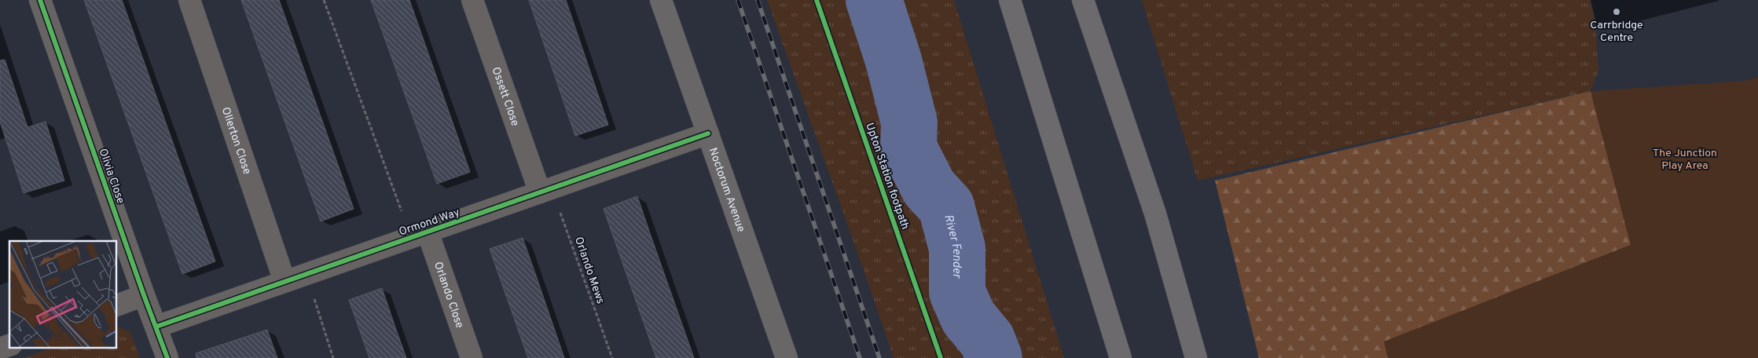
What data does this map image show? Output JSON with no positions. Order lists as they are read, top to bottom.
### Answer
{
  "streets": {
    "street": [
      "Ossett Close",
      "Ollerton Close",
      "Olivia Close",
      "Noctorum Avenue",
      "Ormond Way",
      "Orlando Close"
    ],
    "path": ["Orlando Mews"],
    "cycle path": ["Upton Station footpath"]
  },
  "crossings": [
    ["Ossett Close", "Ormond Way"],
    ["Ossett Close", "Orlando Mews"],
    ["Ollerton Close", "Ormond Way"],
    ["Olivia Close", "Ormond Way"],
    ["Noctorum Avenue", "Ormond Way"],
    ["Ormond Way", "Orlando Mews"],
    ["Ormond Way", "Orlando Close"]
  ],
  "water": ["River Fender"],
  "parks": ["The Junction Play Area"],
  "places": ["Carrbridge Centre"]
}
